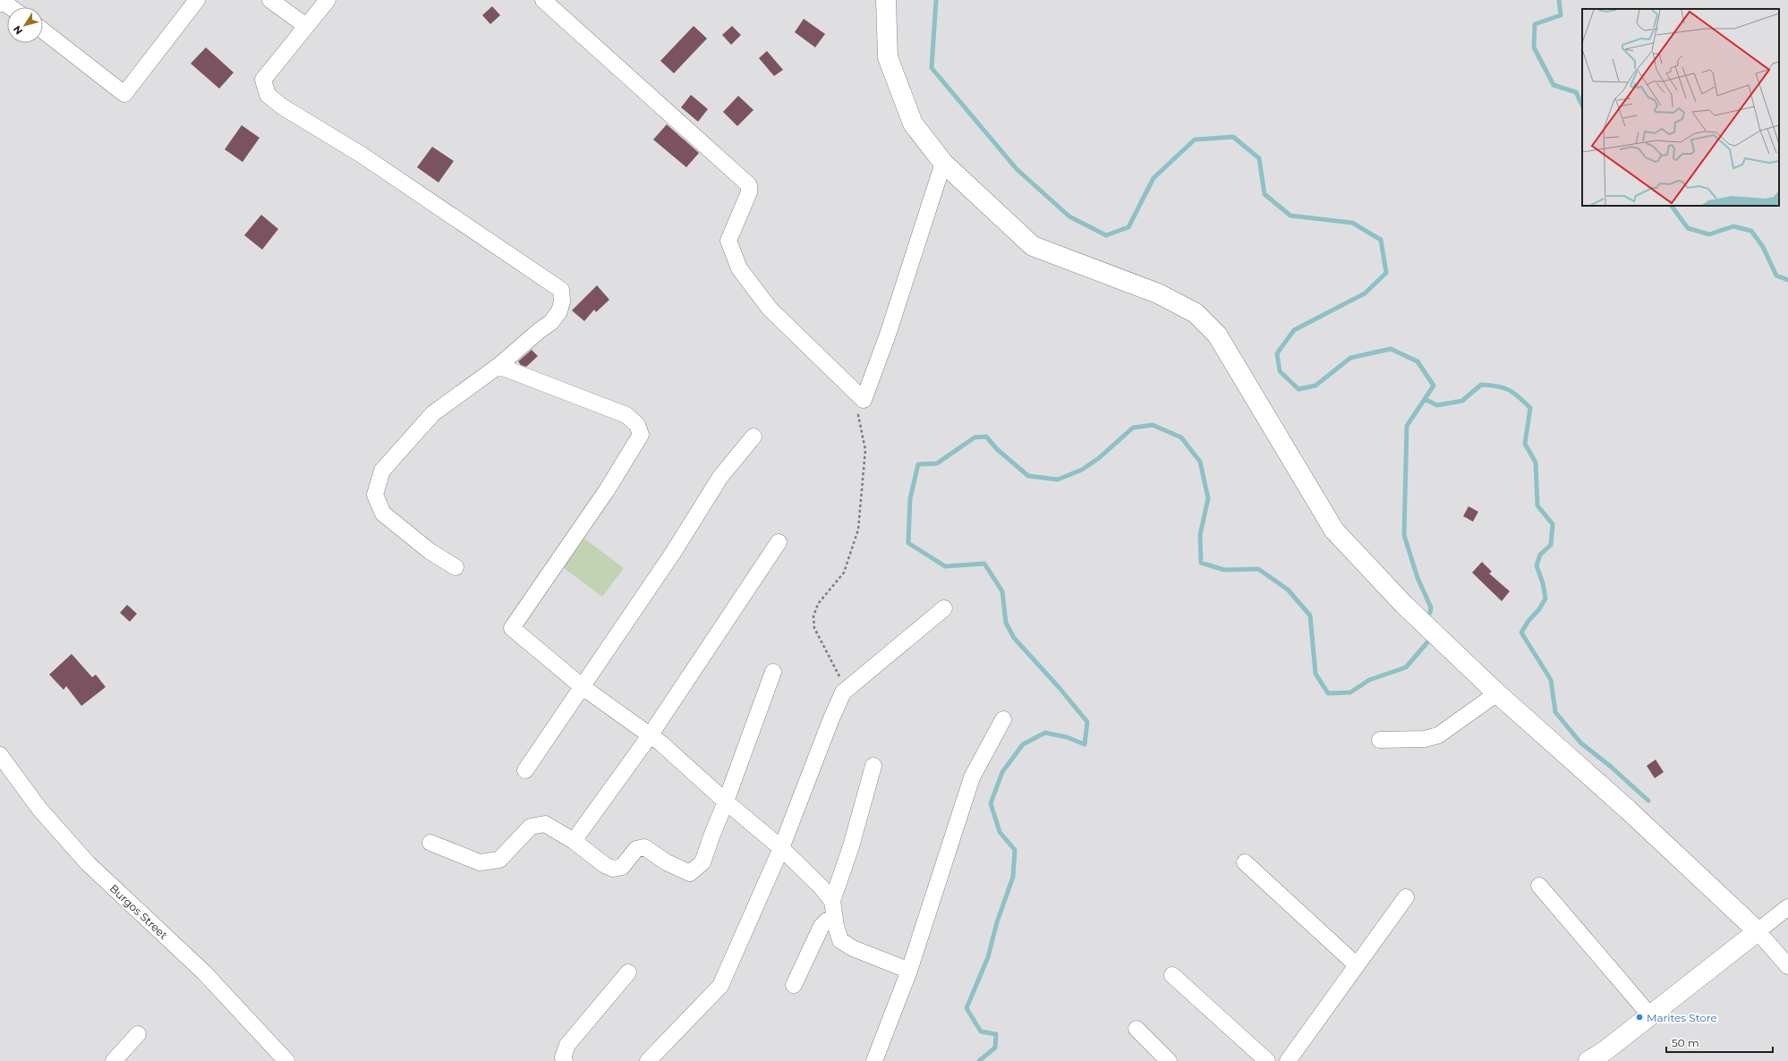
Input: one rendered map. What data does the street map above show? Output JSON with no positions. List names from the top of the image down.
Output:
{
  "streets": {
    "street": ["Burgos Street"]
  },
  "places": ["Marites Store"],
  "scale_bar": "50 m",
  "north": "bottom left"
}
